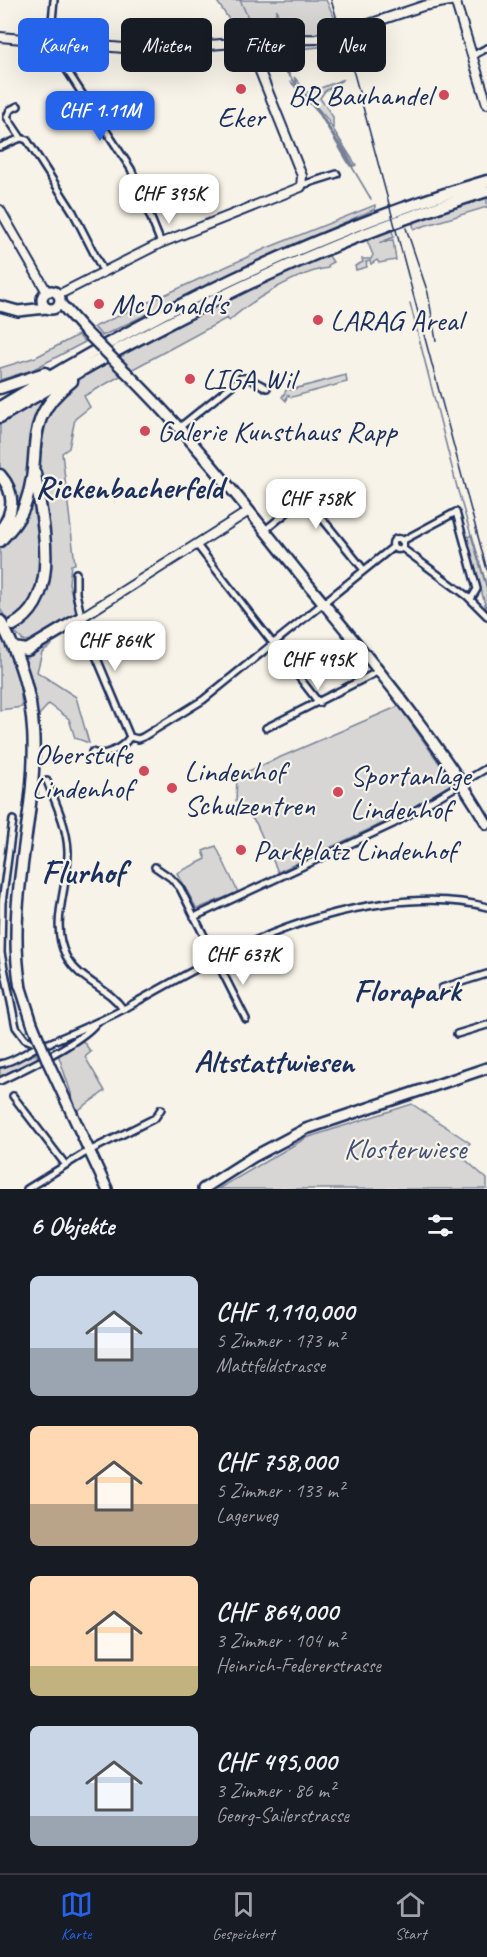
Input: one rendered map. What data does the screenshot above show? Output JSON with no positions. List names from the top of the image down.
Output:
{
  "districts": [
    "Rickenbacherfeld",
    "Flurhof",
    "Florapark",
    "Altstattwiesen"
  ],
  "parks": ["Klosterwiese"],
  "places": [
    "Eker",
    "BR Bauhandel",
    "McDonald's",
    "LARAG Areal",
    "LIGA Wil",
    "Galerie Kunsthaus Rapp",
    "Oberstufe Lindenhof",
    "Lindenhof Schulzentren",
    "Sportanlage Lindenhof",
    "Parkplatz Lindenhof"
  ],
  "page": {
    "chip": [
      "Kaufen",
      "Mieten",
      "Filter",
      "Neu"
    ],
    "price": [
      "CHF 1.11M",
      "CHF 395K",
      "CHF 758K",
      "CHF 864K",
      "CHF 495K",
      "CHF 637K"
    ],
    "heading": "6 Objekte",
    "list": [
      {
        "name": "CHF 1,110,000",
        "note": "5 Zimmer · 173 m² · Mattfeldstrasse"
      },
      {
        "name": "CHF 758,000",
        "note": "5 Zimmer · 133 m² · Lagerweg"
      },
      {
        "name": "CHF 864,000",
        "note": "3 Zimmer · 104 m² · Heinrich-Federerstrasse"
      },
      {
        "name": "CHF 495,000",
        "note": "3 Zimmer · 86 m² · Georg-Sailerstrasse"
      }
    ],
    "tabs": ["Karte", "Gespeichert", "Start"]
  }
}
